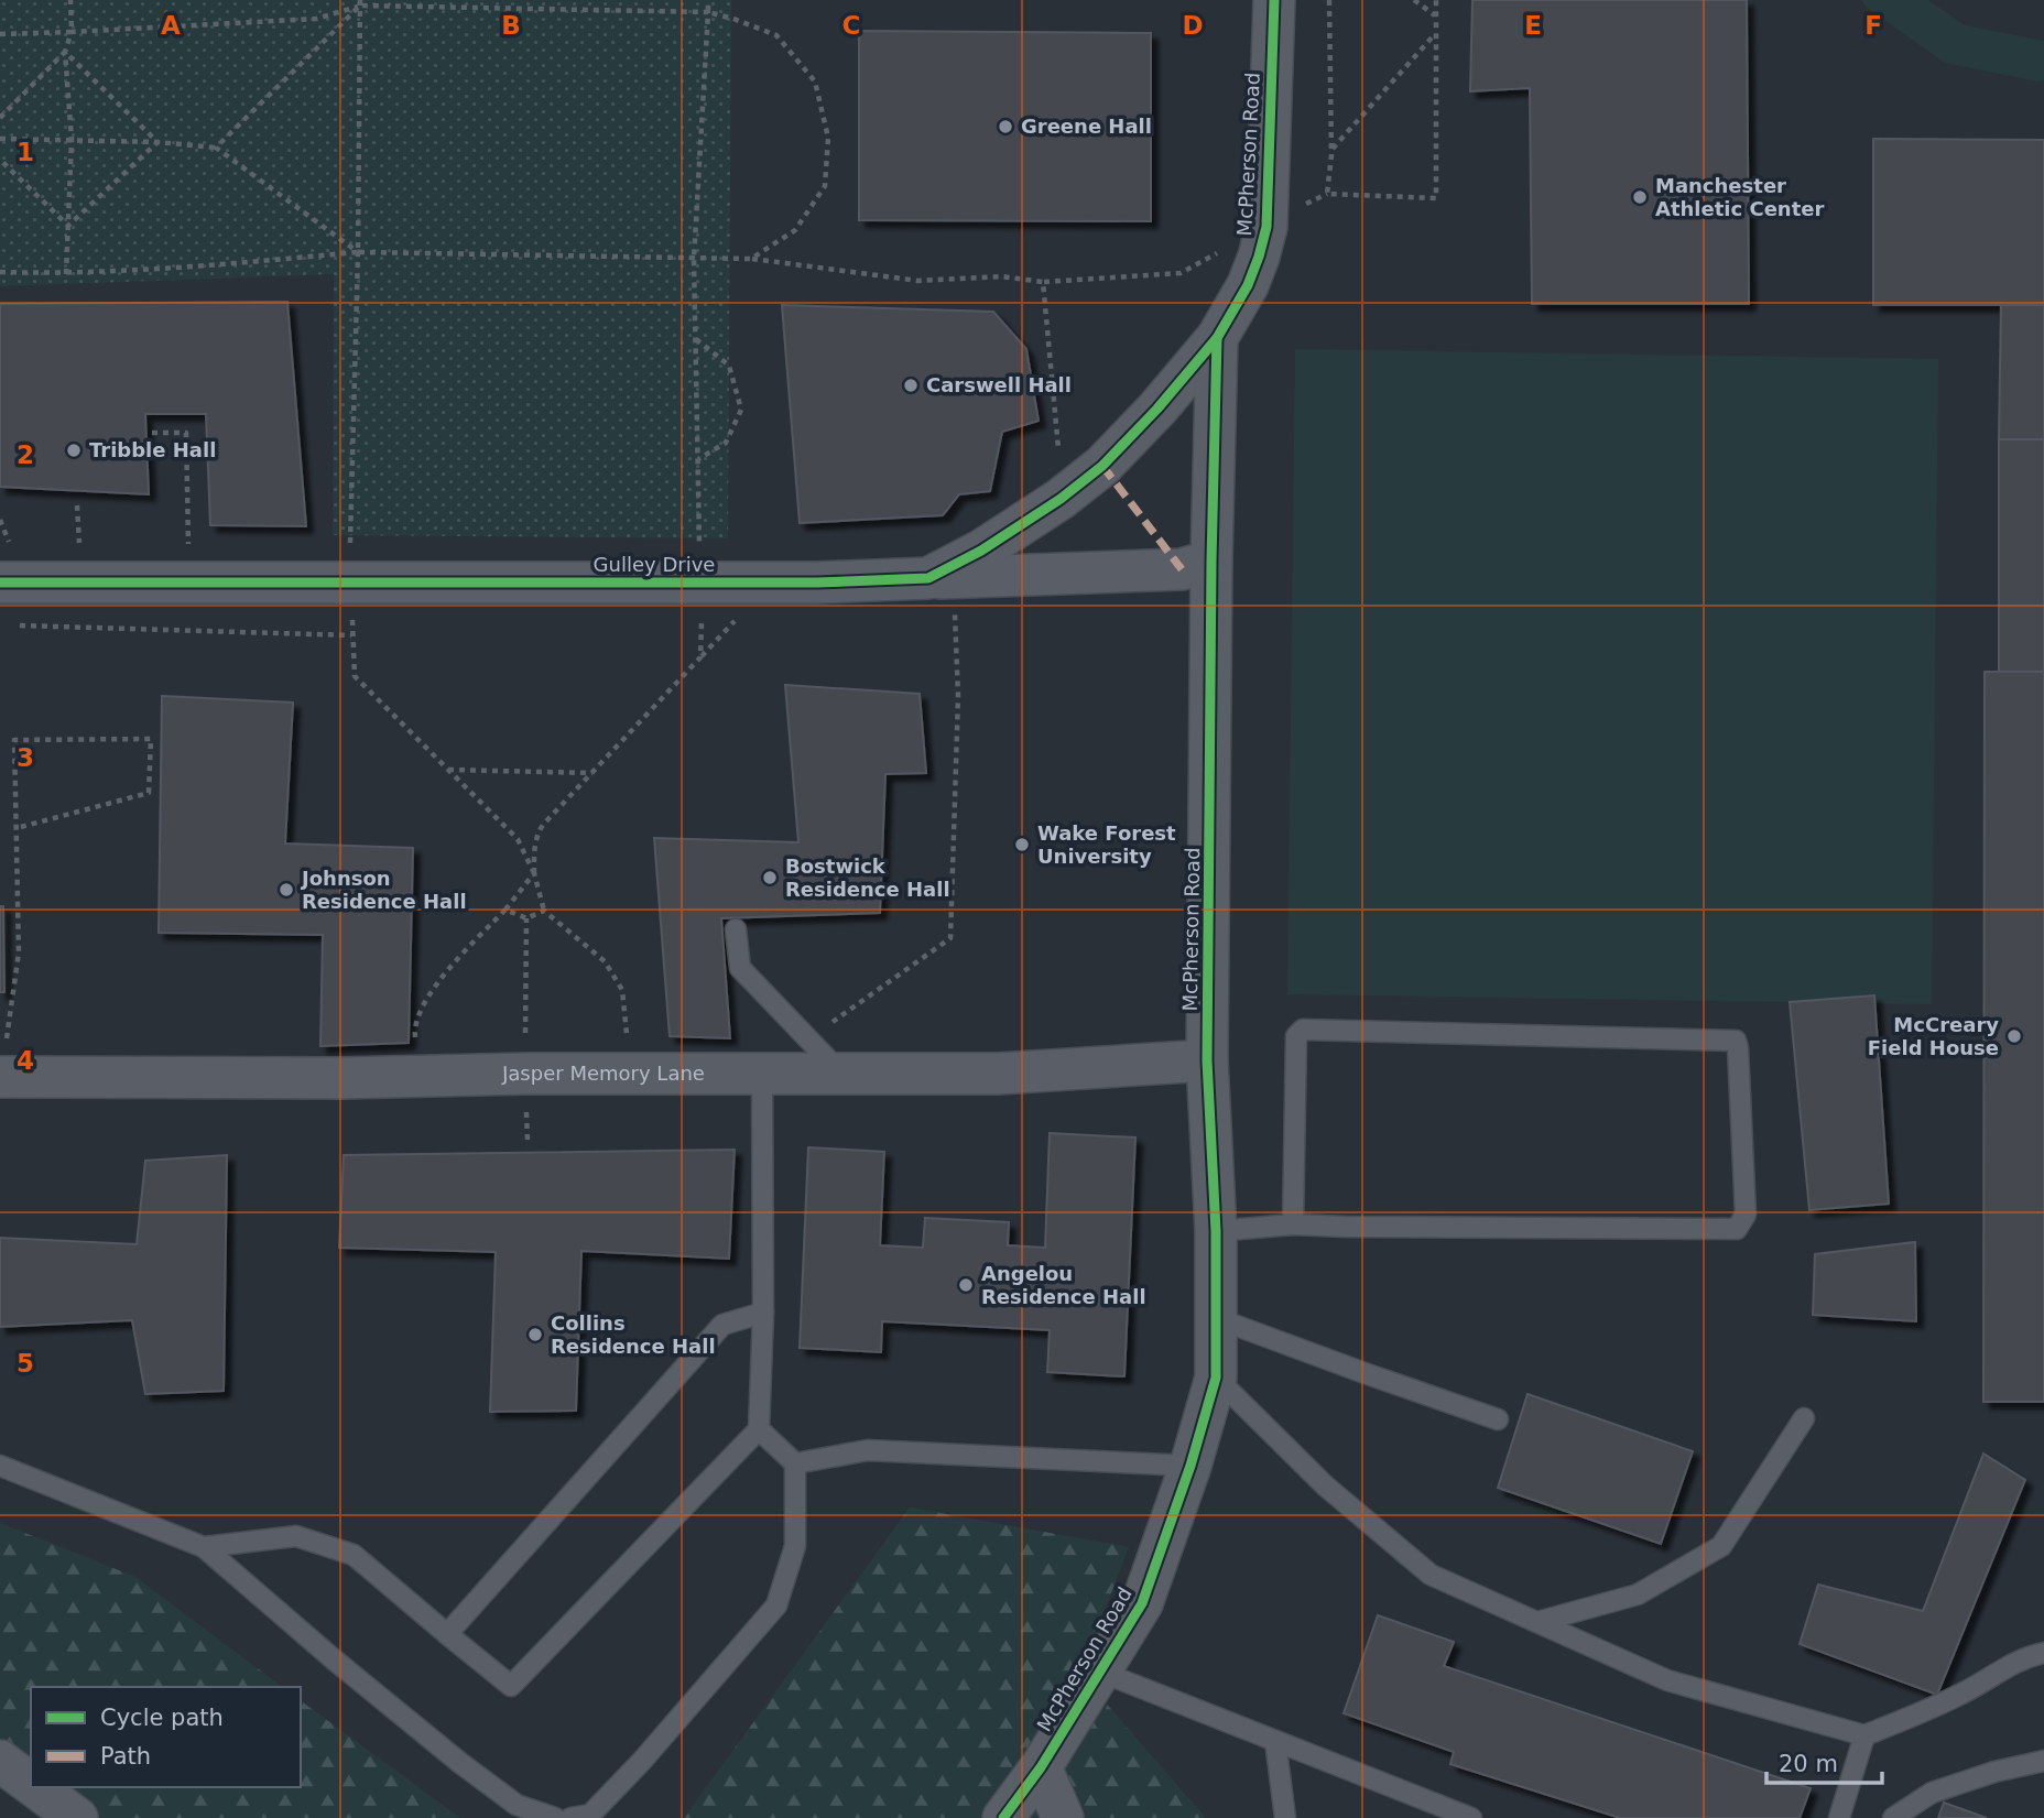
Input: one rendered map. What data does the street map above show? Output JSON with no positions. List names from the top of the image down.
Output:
{
  "streets": {
    "street": ["McPherson Road", "Gulley Drive", "Jasper Memory Lane"]
  },
  "crossings": [
    ["McPherson Road", "Gulley Drive"],
    ["McPherson Road", "Jasper Memory Lane"]
  ],
  "places": [
    "Greene Hall",
    "Manchester Athletic Center",
    "Carswell Hall",
    "Tribble Hall",
    "Wake Forest University",
    "Bostwick Residence Hall",
    "Johnson Residence Hall",
    "McCreary Field House",
    "Angelou Residence Hall",
    "Collins Residence Hall"
  ],
  "legend": ["Cycle path", "Path"],
  "scale_bar": "20 m",
  "grid": {
    "columns": [
      "A",
      "B",
      "C",
      "D",
      "E",
      "F"
    ],
    "rows": [
      "1",
      "2",
      "3",
      "4",
      "5"
    ]
  }
}
